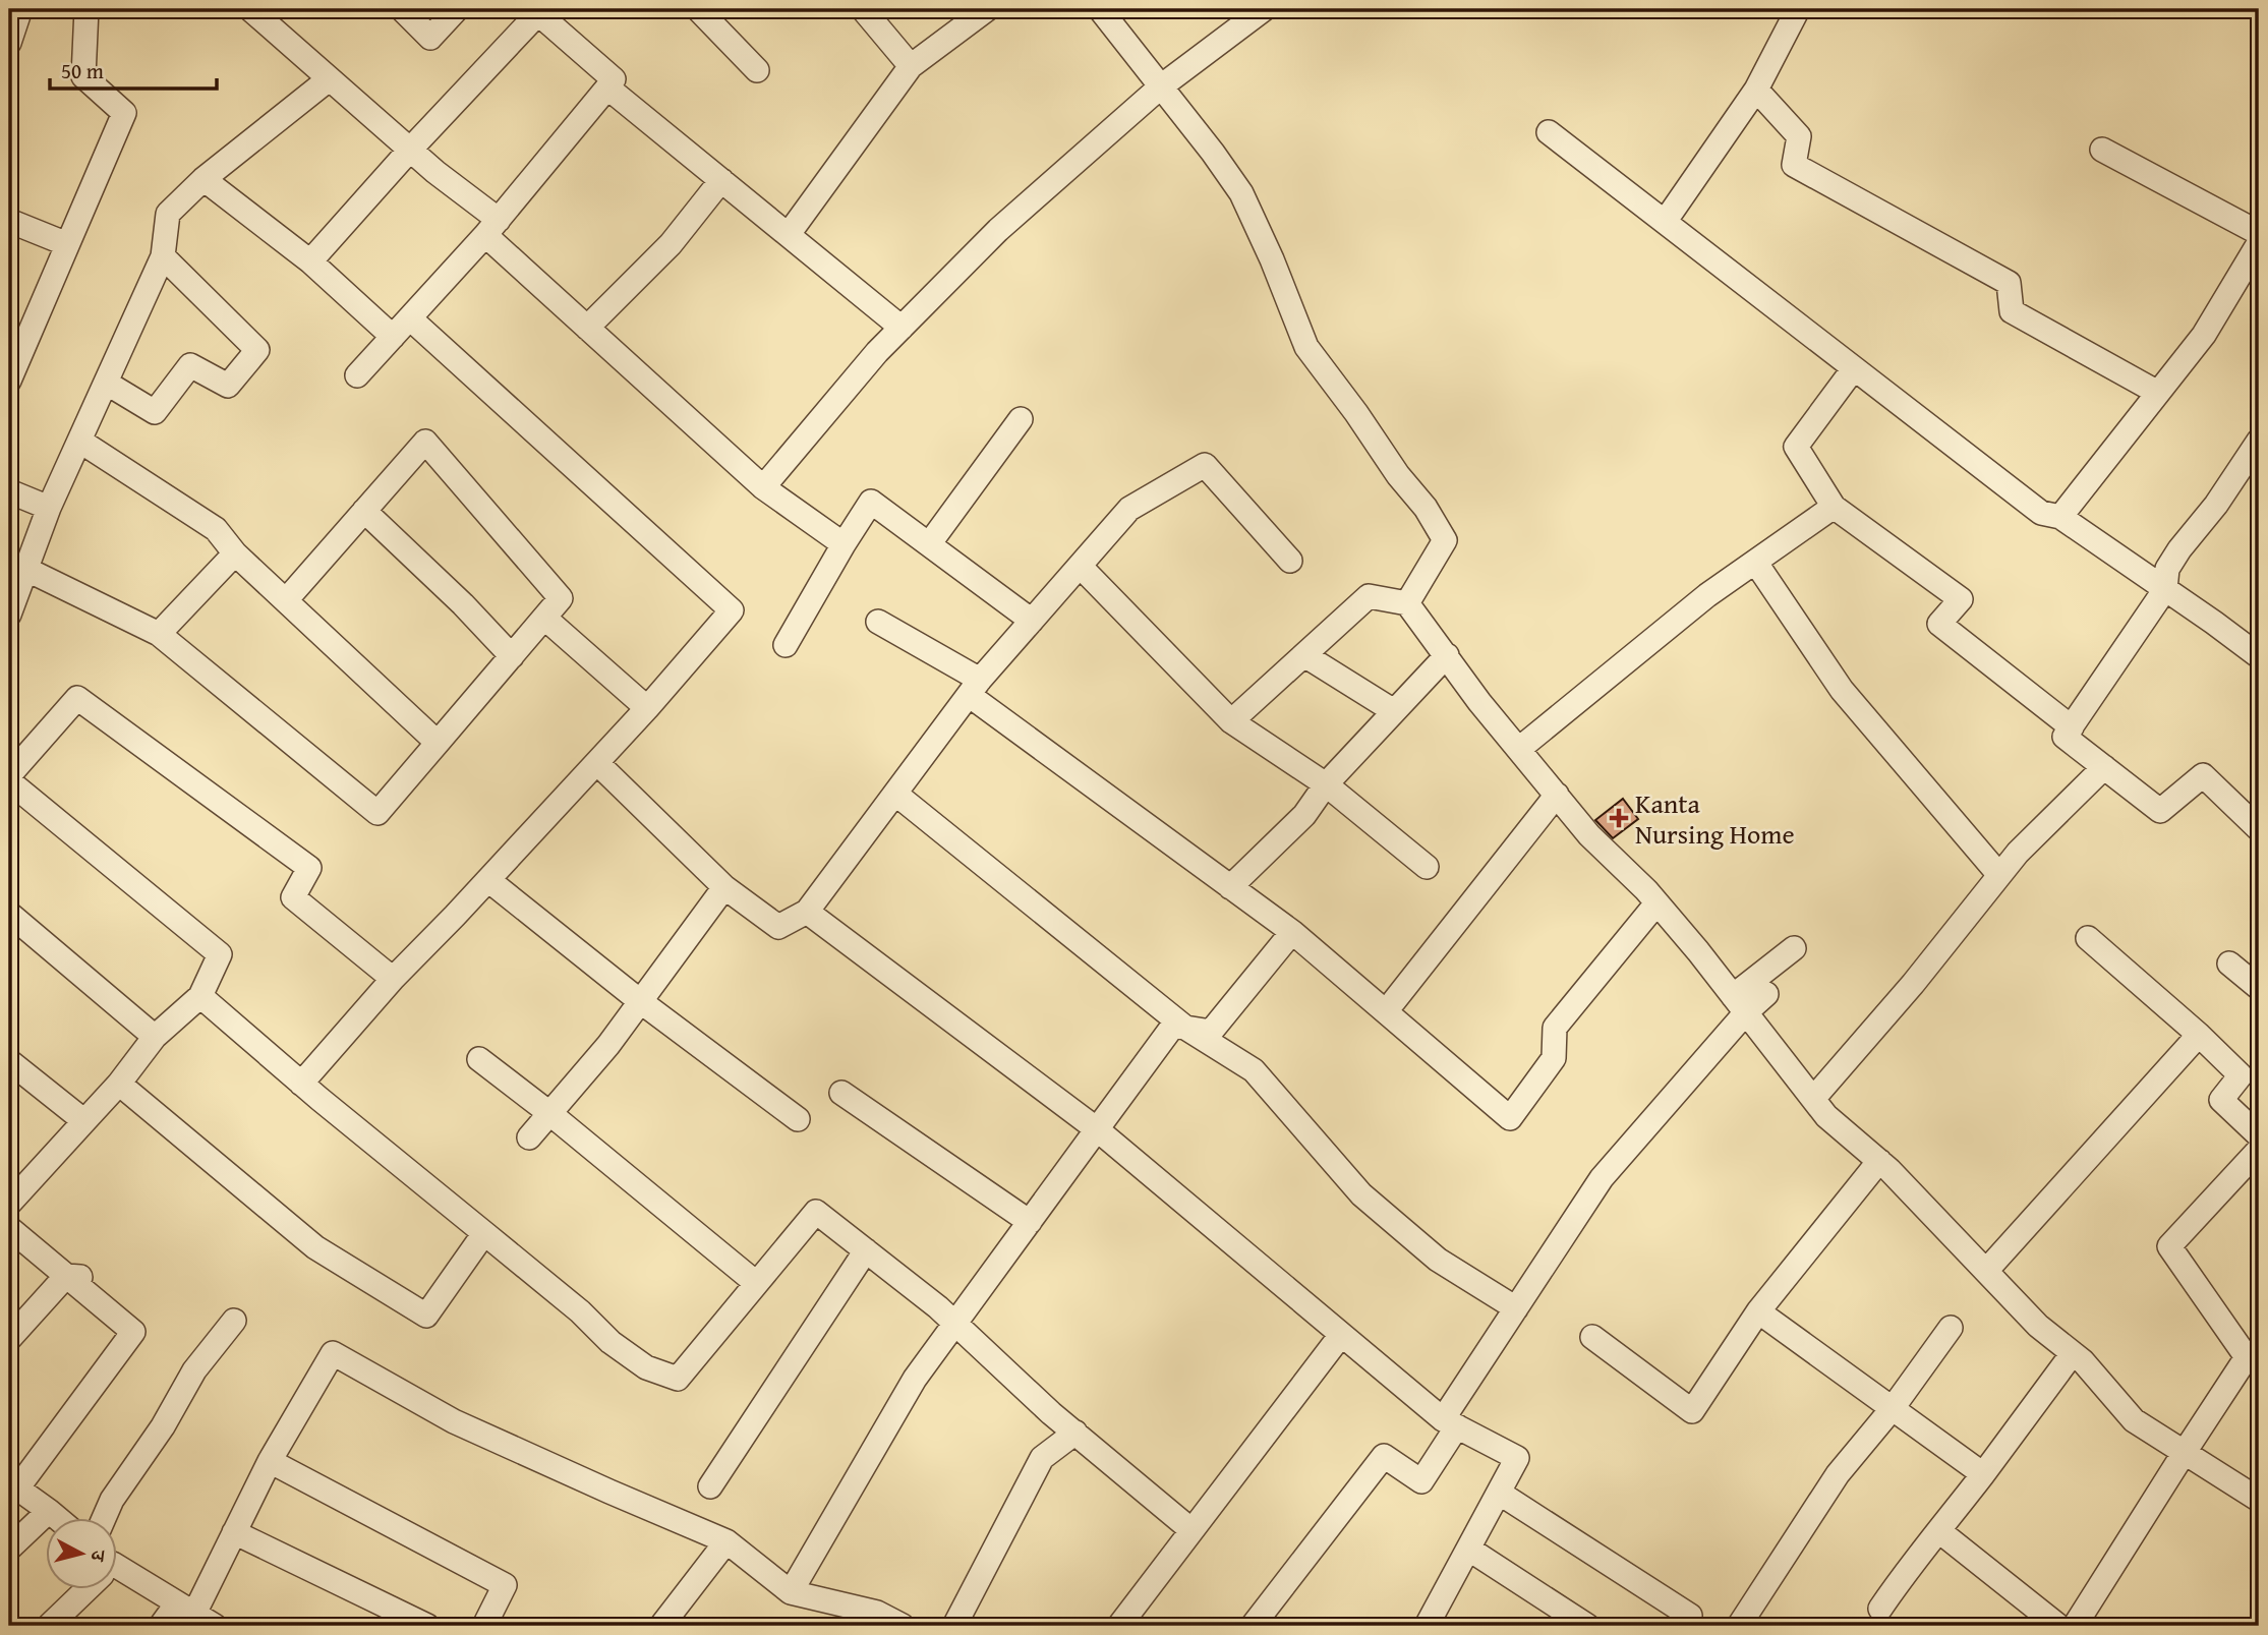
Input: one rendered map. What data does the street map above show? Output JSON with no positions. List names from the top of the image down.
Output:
{
  "places": {
    "health": ["Kanta Nursing Home"]
  },
  "scale_bar": "50 m",
  "north": "right"
}
